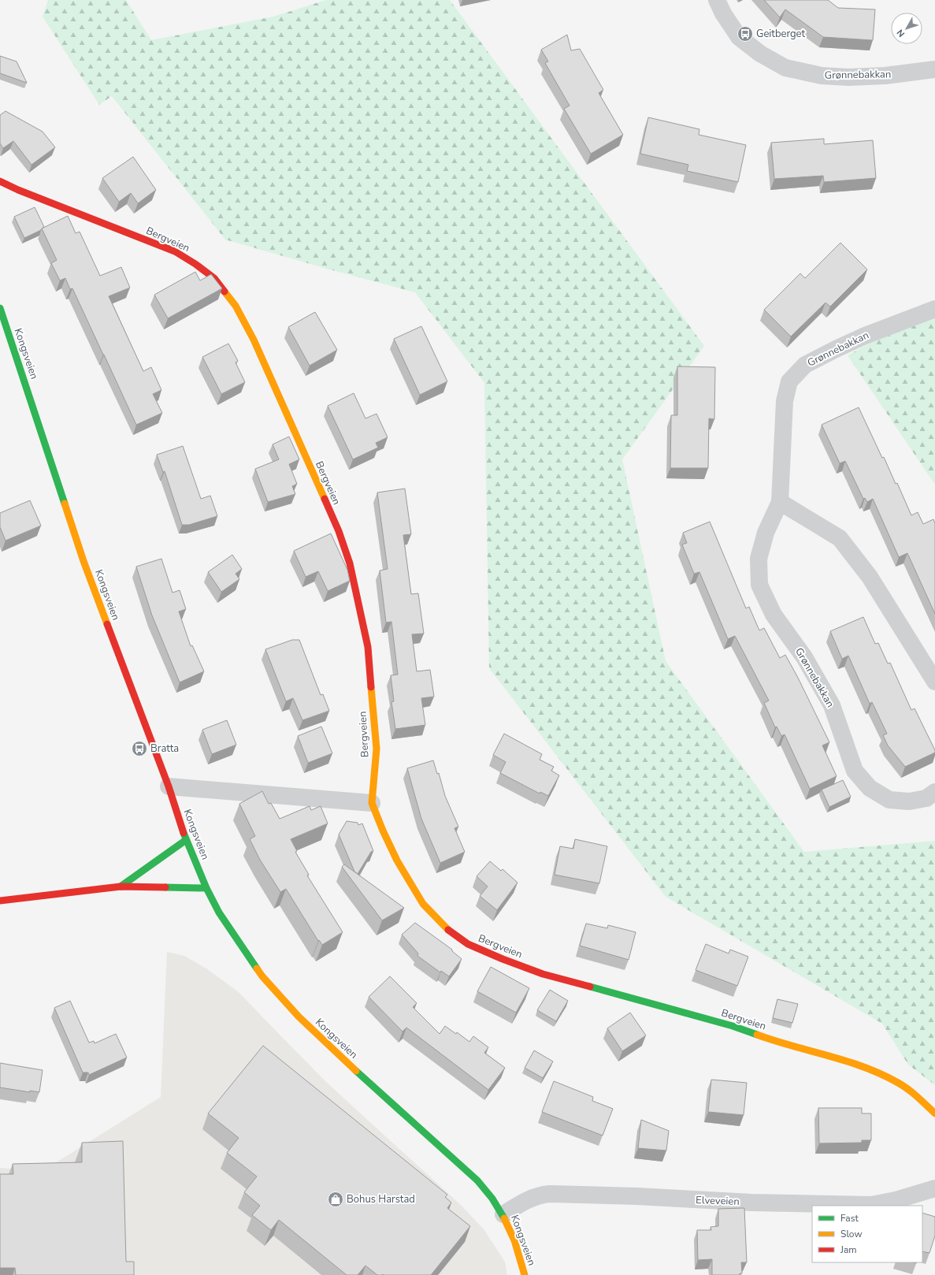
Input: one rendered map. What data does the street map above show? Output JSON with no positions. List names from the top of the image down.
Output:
{
  "streets": {
    "street": [
      "Grønnebakkan",
      "Bergveien",
      "Kongsveien",
      "Elveveien"
    ]
  },
  "crossings": [
    ["Kongsveien", "Elveveien"]
  ],
  "places": {
    "bus stop": ["Geitberget", "Bratta"],
    "shop": ["Bohus Harstad"]
  },
  "legend": ["Fast", "Slow", "Jam"],
  "north": "bottom left"
}
